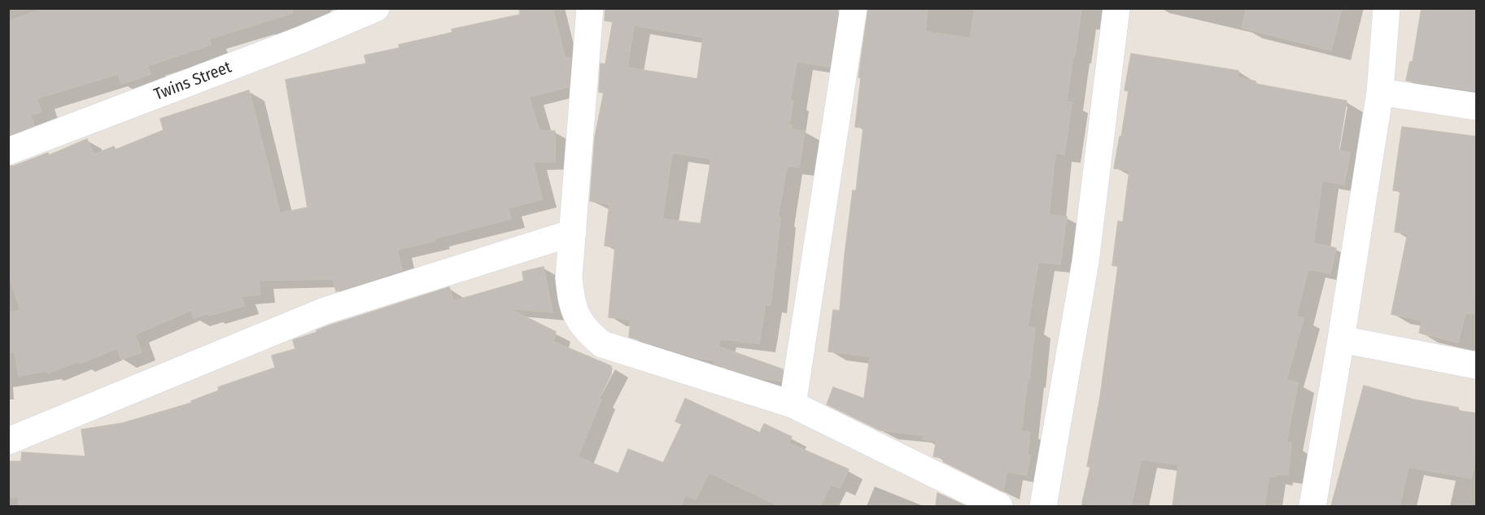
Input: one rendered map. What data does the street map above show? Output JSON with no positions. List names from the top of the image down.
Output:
{
  "streets": {
    "street": ["Twins Street"]
  }
}
